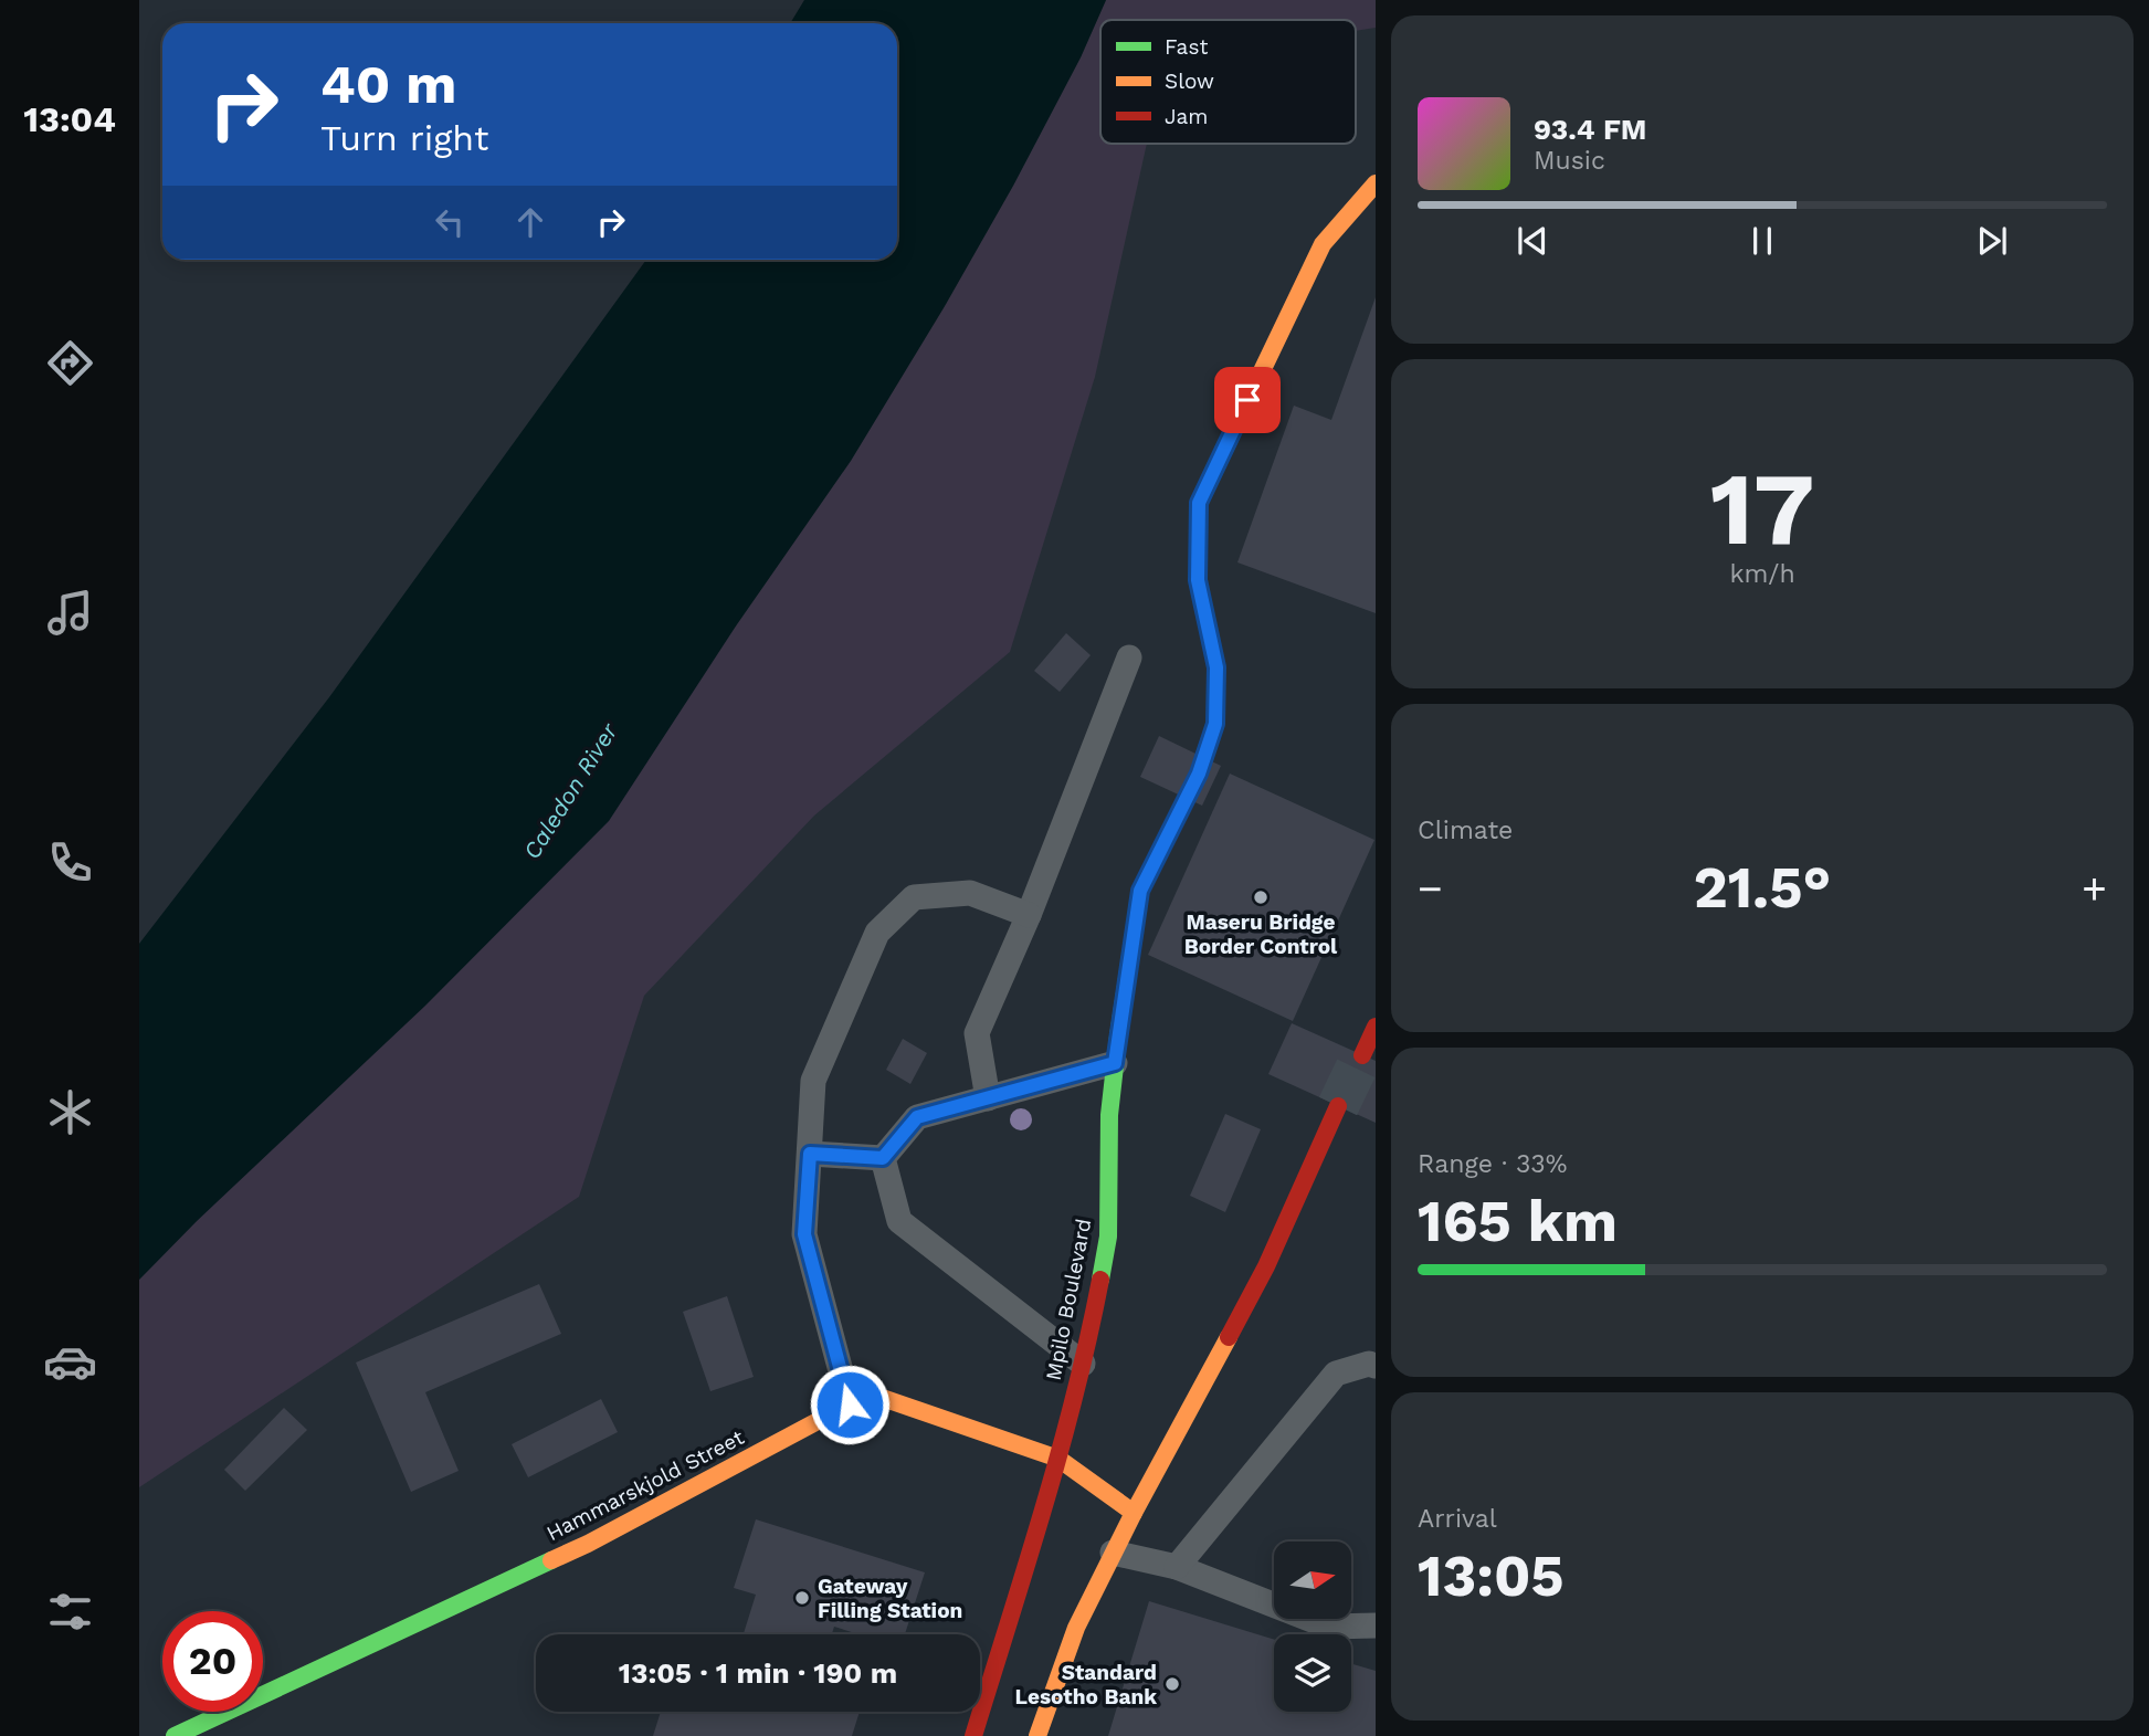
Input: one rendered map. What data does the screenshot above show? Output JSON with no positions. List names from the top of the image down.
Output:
{
  "streets": {
    "main road": ["Mpilo Boulevard", "Hammarskjold Street"]
  },
  "crossings": [
    ["Mpilo Boulevard", "Hammarskjold Street"]
  ],
  "water": ["Caledon River"],
  "places": ["Maseru Bridge Border Control", "Gateway Filling Station", "Standard Lesotho Bank"],
  "legend": ["Fast", "Slow", "Jam"],
  "north": "right",
  "page": {
    "tabs": "13:04",
    "turn": ["40 m", "Turn right"],
    "song": ["93.4 FM", "Music"],
    "tile": [
      ["17", "km/h"],
      "Climate",
      ["Range · 33%", "165 km"],
      ["Arrival", "13:05"]
    ],
    "heat": ["−", "21.5°", "+"],
    "limit": "20",
    "trip": "13:05 · 1 min · 190 m"
  }
}
